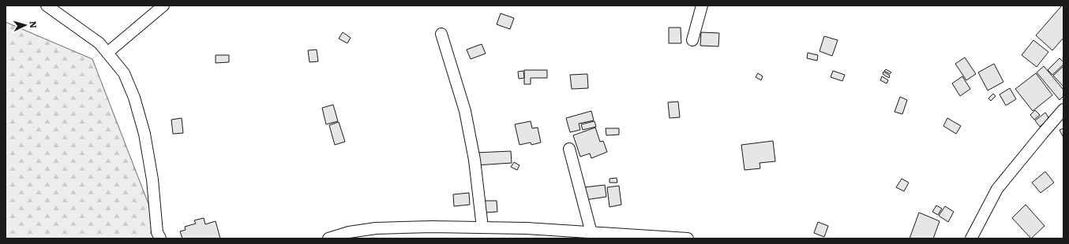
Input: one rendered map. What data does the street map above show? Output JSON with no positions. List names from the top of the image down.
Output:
{
  "north": "right"
}
